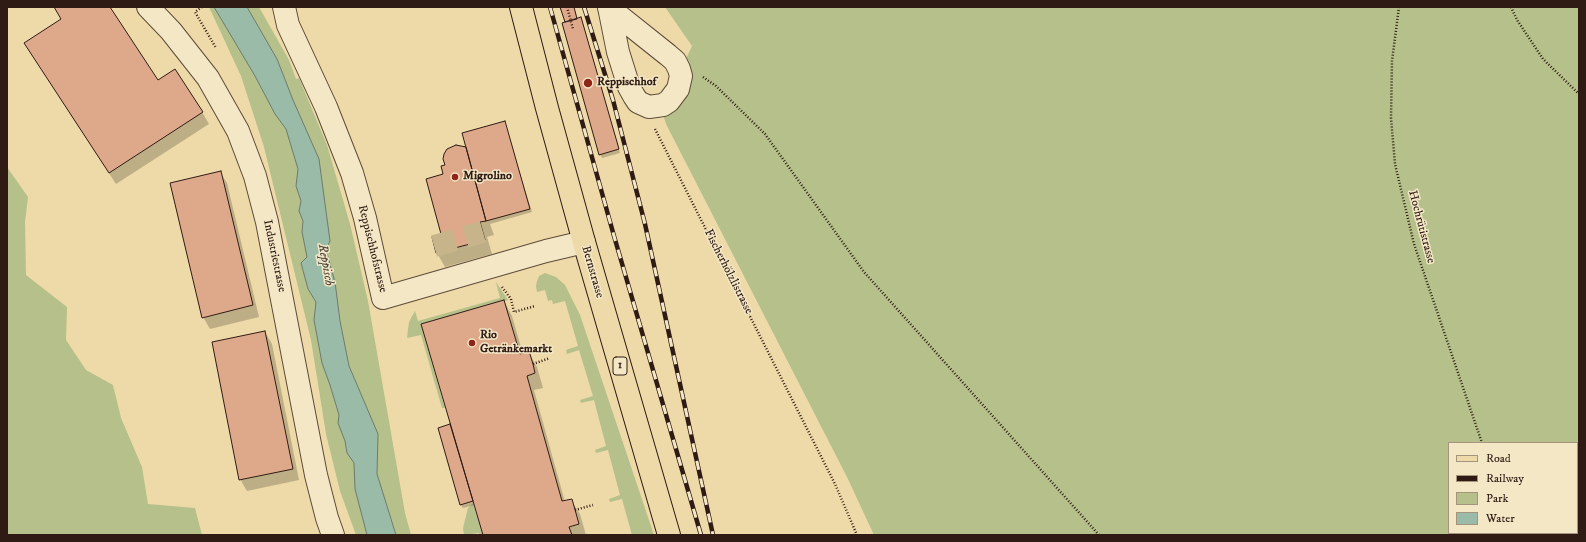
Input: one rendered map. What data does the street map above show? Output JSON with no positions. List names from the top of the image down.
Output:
{
  "streets": {
    "main road": ["Bernstrasse", "1"],
    "street": ["Reppischhofstrasse", "Industriestrasse"],
    "path": ["Hochrütistrasse", "Fischerhölzlistrasse"]
  },
  "crossings": [
    ["Reppischhofstrasse", "Bernstrasse"]
  ],
  "water": ["Reppisch"],
  "places": ["Reppischhof", "Migrolino", "Rio Getränkemarkt"],
  "legend": [
    "Road",
    "Railway",
    "Park",
    "Water"
  ]
}
